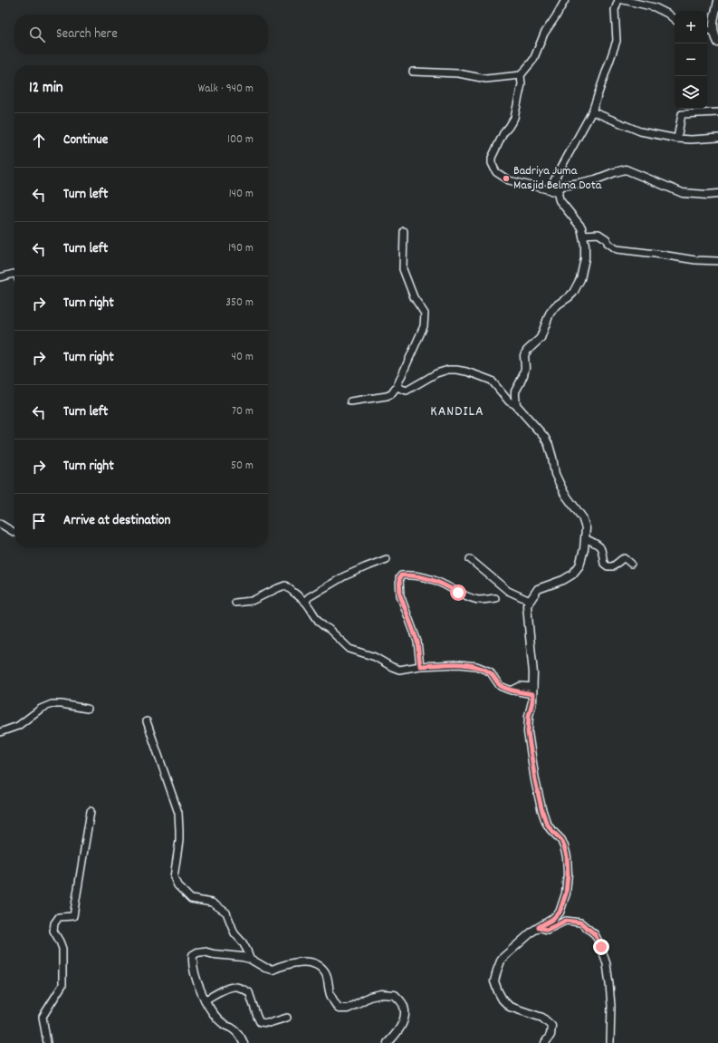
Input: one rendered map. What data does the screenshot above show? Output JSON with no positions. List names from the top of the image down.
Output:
{
  "districts": ["KANDILA"],
  "places": ["Badriya Juma Masjid Belma Dota"],
  "page": {
    "map_buttons": ["+", "−"],
    "search": "Search here",
    "heading": ["12 min", "Walk · 940 m"],
    "list": [
      ["Continue", "100 m"],
      ["Turn left", "140 m"],
      ["Turn left", "190 m"],
      ["Turn right", "350 m"],
      ["Turn right", "40 m"],
      ["Turn left", "70 m"],
      ["Turn right", "50 m"],
      "Arrive at destination"
    ]
  }
}
